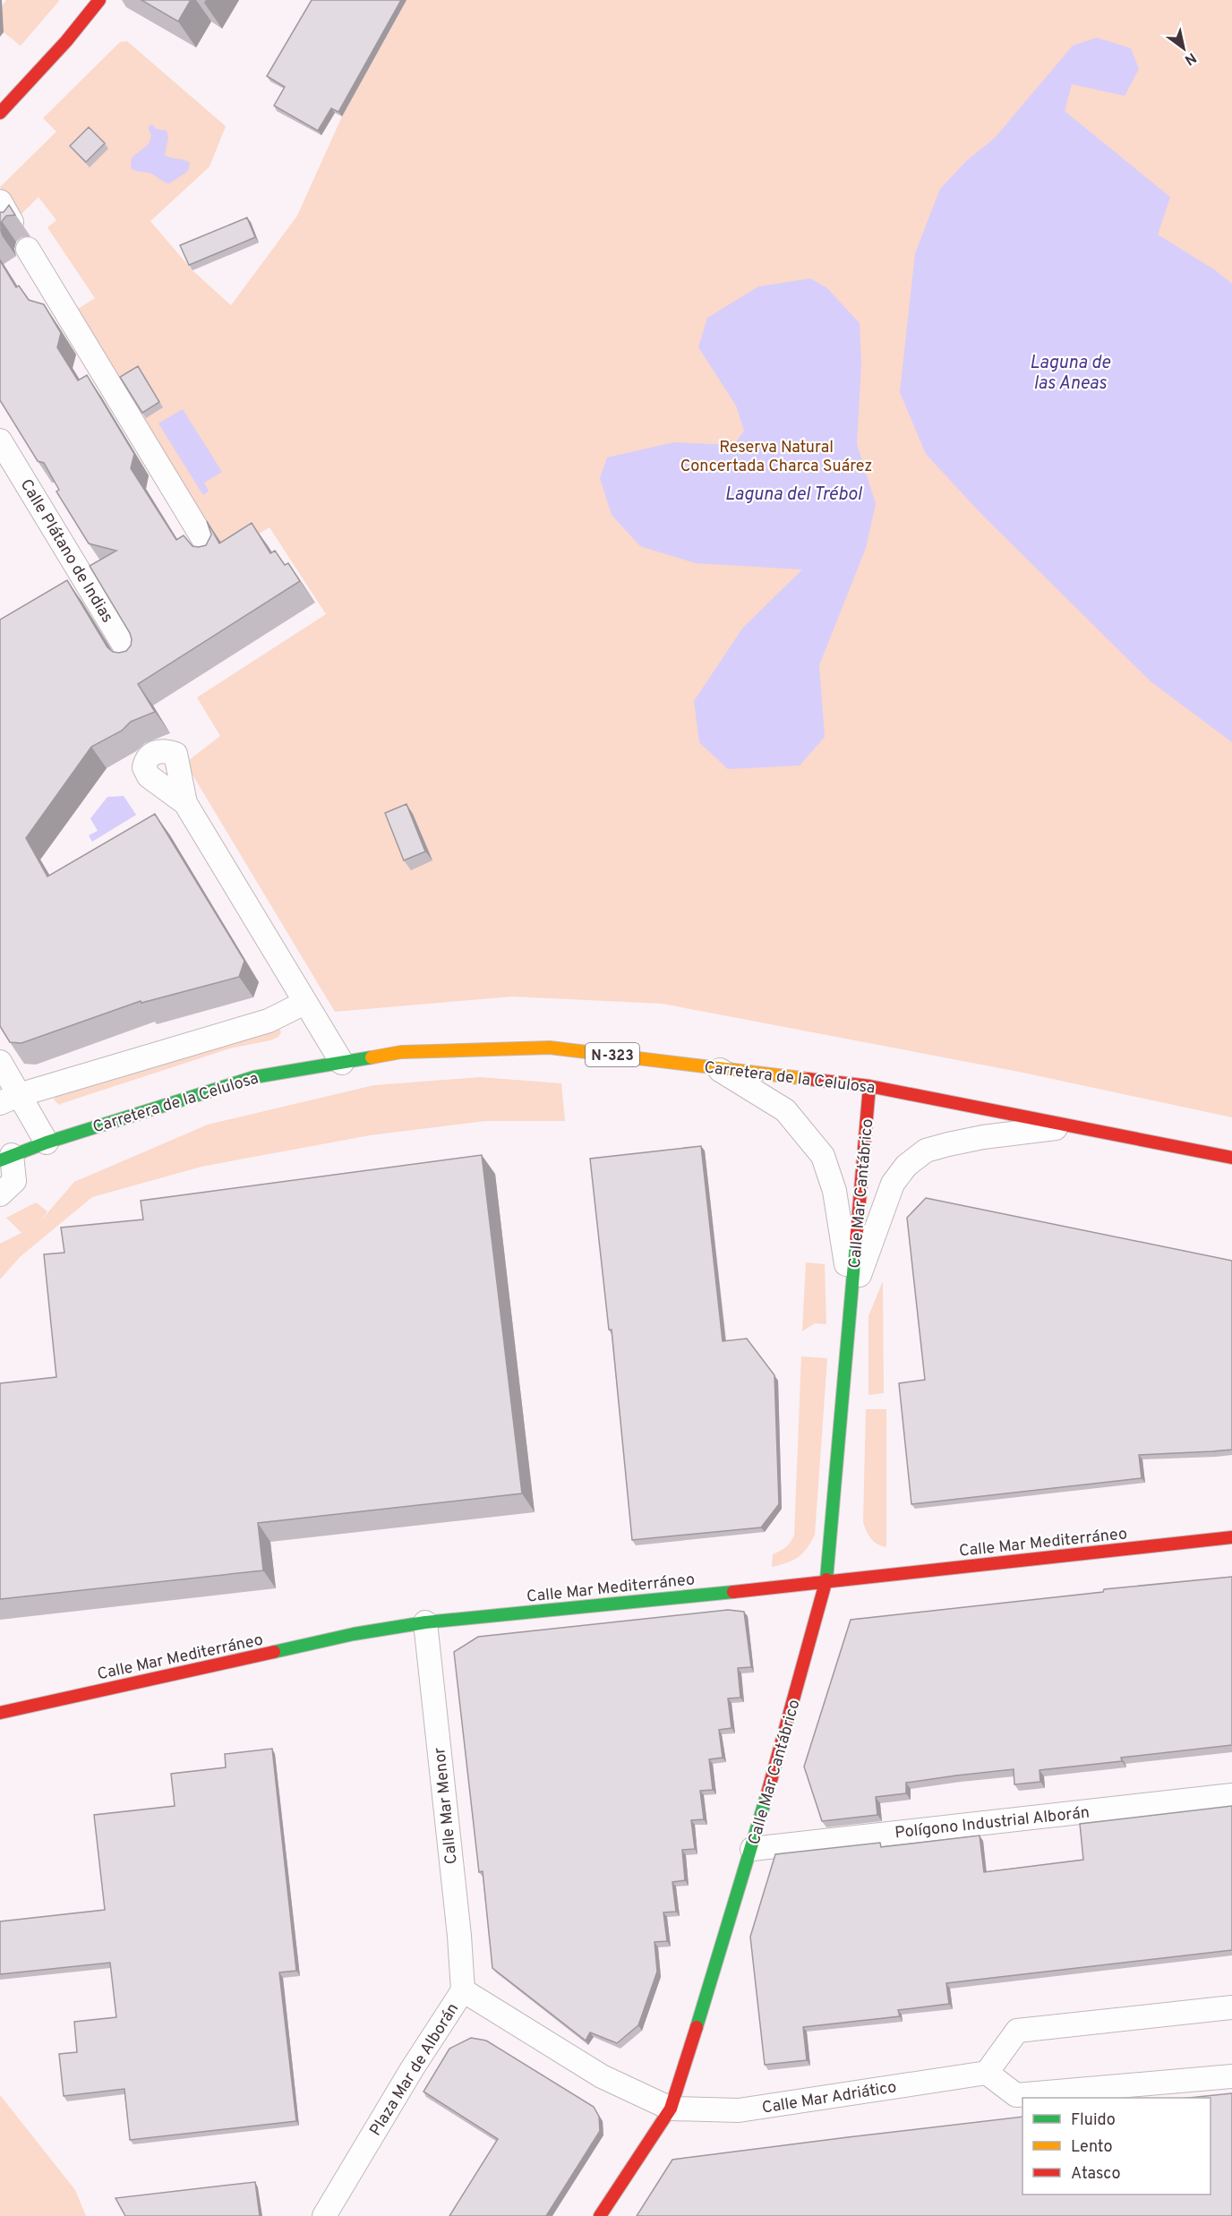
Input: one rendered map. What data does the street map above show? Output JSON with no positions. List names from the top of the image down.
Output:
{
  "streets": {
    "main road": [
      "N-323",
      "Carretera de la Celulosa",
      "Calle Mar Cantábrico",
      "Calle Mar Mediterráneo"
    ],
    "street": [
      "Calle Plátano de Indias",
      "Calle Mar Menor",
      "Polígono Industrial Alborán",
      "Plaza Mar de Alborán",
      "Calle Mar Adriático"
    ]
  },
  "crossings": [
    ["Carretera de la Celulosa", "Calle Mar Cantábrico"],
    ["Calle Mar Cantábrico", "Calle Mar Mediterráneo"],
    ["Calle Mar Cantábrico", "Polígono Industrial Alborán"],
    ["Calle Mar Cantábrico", "Plaza Mar de Alborán"],
    ["Calle Mar Cantábrico", "Calle Mar Adriático"],
    ["Calle Mar Mediterráneo", "Calle Mar Menor"],
    ["Calle Mar Menor", "Plaza Mar de Alborán"],
    ["Plaza Mar de Alborán", "Calle Mar Adriático"]
  ],
  "water": ["Laguna de las Aneas", "Laguna del Trébol"],
  "parks": ["Reserva Natural Concertada Charca Suárez"],
  "legend": ["Fluido", "Lento", "Atasco"],
  "north": "bottom right"
}
